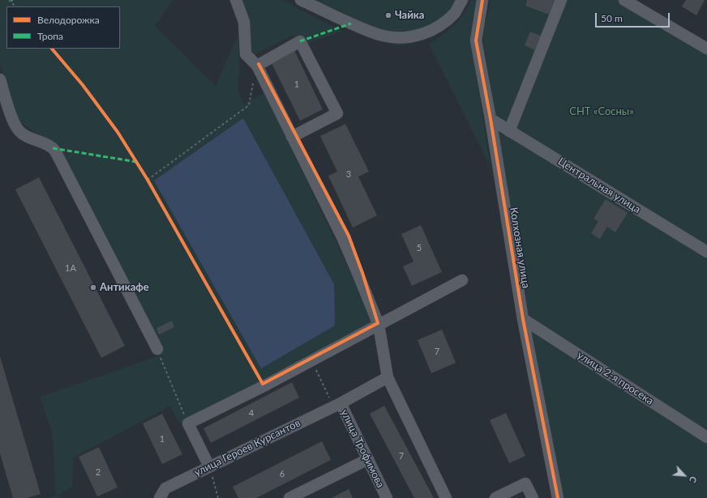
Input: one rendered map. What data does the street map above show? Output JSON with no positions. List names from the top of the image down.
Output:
{
  "streets": {
    "street": [
      "Центральная улица",
      "Колхозная улица",
      "улица 2-я просека",
      "улица Героев Курсантов",
      "улица Трофимова"
    ]
  },
  "crossings": [
    ["Центральная улица", "Колхозная улица"],
    ["Колхозная улица", "улица 2-я просека"],
    ["улица Героев Курсантов", "улица Трофимова"]
  ],
  "parks": ["СНТ «Сосны»"],
  "places": ["Чайка", "Антикафе"],
  "house_numbers": [
    "1",
    "3",
    "5",
    "1А",
    "7",
    "4",
    "1",
    "7",
    "2",
    "6"
  ],
  "legend": ["Велодорожка", "Тропа"],
  "scale_bar": "50 m",
  "north": "bottom right"
}
